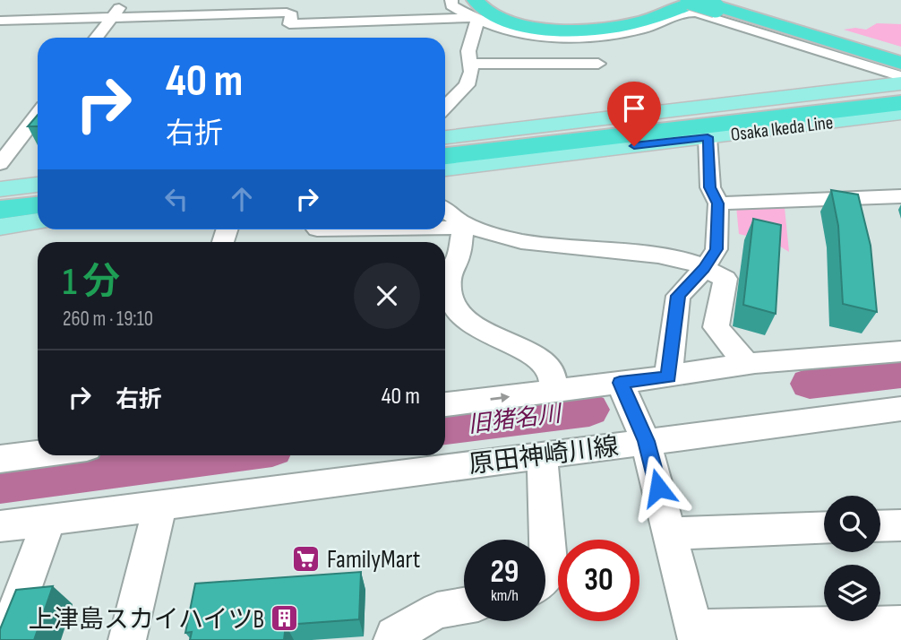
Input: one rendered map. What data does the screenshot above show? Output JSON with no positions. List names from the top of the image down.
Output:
{
  "streets": {
    "main road": ["Osaka Ikeda Line"],
    "street": ["原田神崎川線"]
  },
  "water": ["旧猪名川"],
  "places": {
    "supermarket": ["FamilyMart"],
    "building": ["上津島スカイハイツB"]
  },
  "page": {
    "turn": ["40 m", "右折"],
    "heading": ["1 分", "260 m · 19:10"],
    "list": [
      {
        "name": "右折",
        "value": "40 m"
      }
    ],
    "speed": "29 km/h",
    "limit": "30"
  }
}
